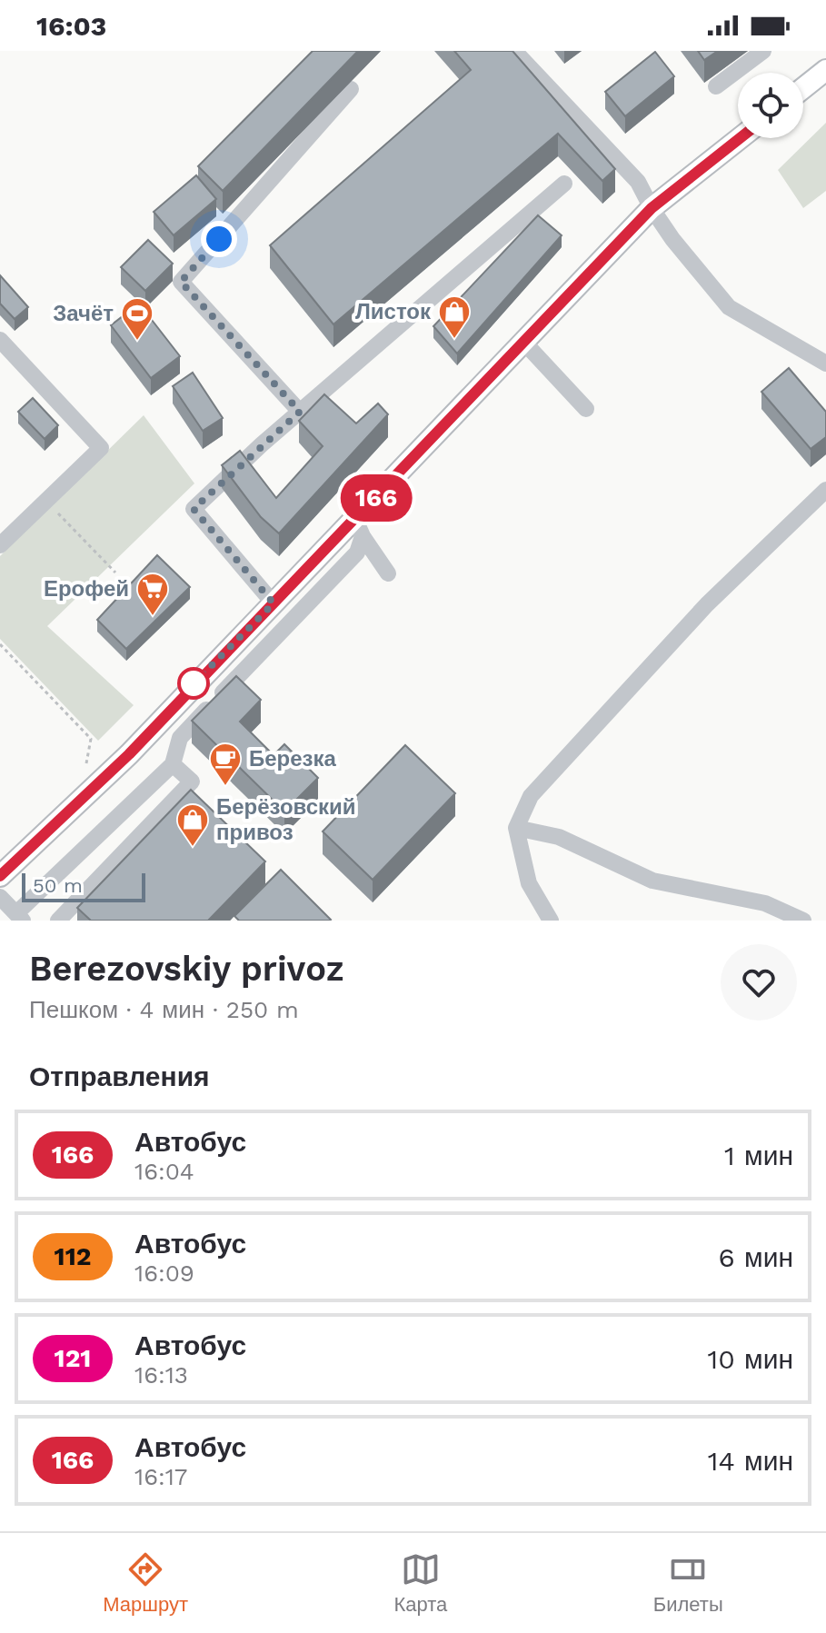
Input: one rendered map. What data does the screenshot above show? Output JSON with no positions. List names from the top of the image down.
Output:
{
  "places": {
    "shop": ["Листок", "Берёзовский привоз"],
    "sports": ["Зачёт"],
    "supermarket": ["Ерофей"],
    "cafe": ["Березка"]
  },
  "lines": ["bus line 166"],
  "scale_bar": "50 m",
  "page": {
    "status": "16:03",
    "on_map": "166",
    "scale": "50 m",
    "heading": [
      ["Berezovskiy privoz", "Пешком · 4 мин · 250 m"],
      "Отправления"
    ],
    "list": [
      {
        "mark": "166",
        "name": "Автобус",
        "note": "16:04",
        "value": "1 мин"
      },
      {
        "mark": "112",
        "name": "Автобус",
        "note": "16:09",
        "value": "6 мин"
      },
      {
        "mark": "121",
        "name": "Автобус",
        "note": "16:13",
        "value": "10 мин"
      },
      {
        "mark": "166",
        "name": "Автобус",
        "note": "16:17",
        "value": "14 мин"
      }
    ],
    "tabs": ["Маршрут", "Карта", "Билеты"]
  }
}
